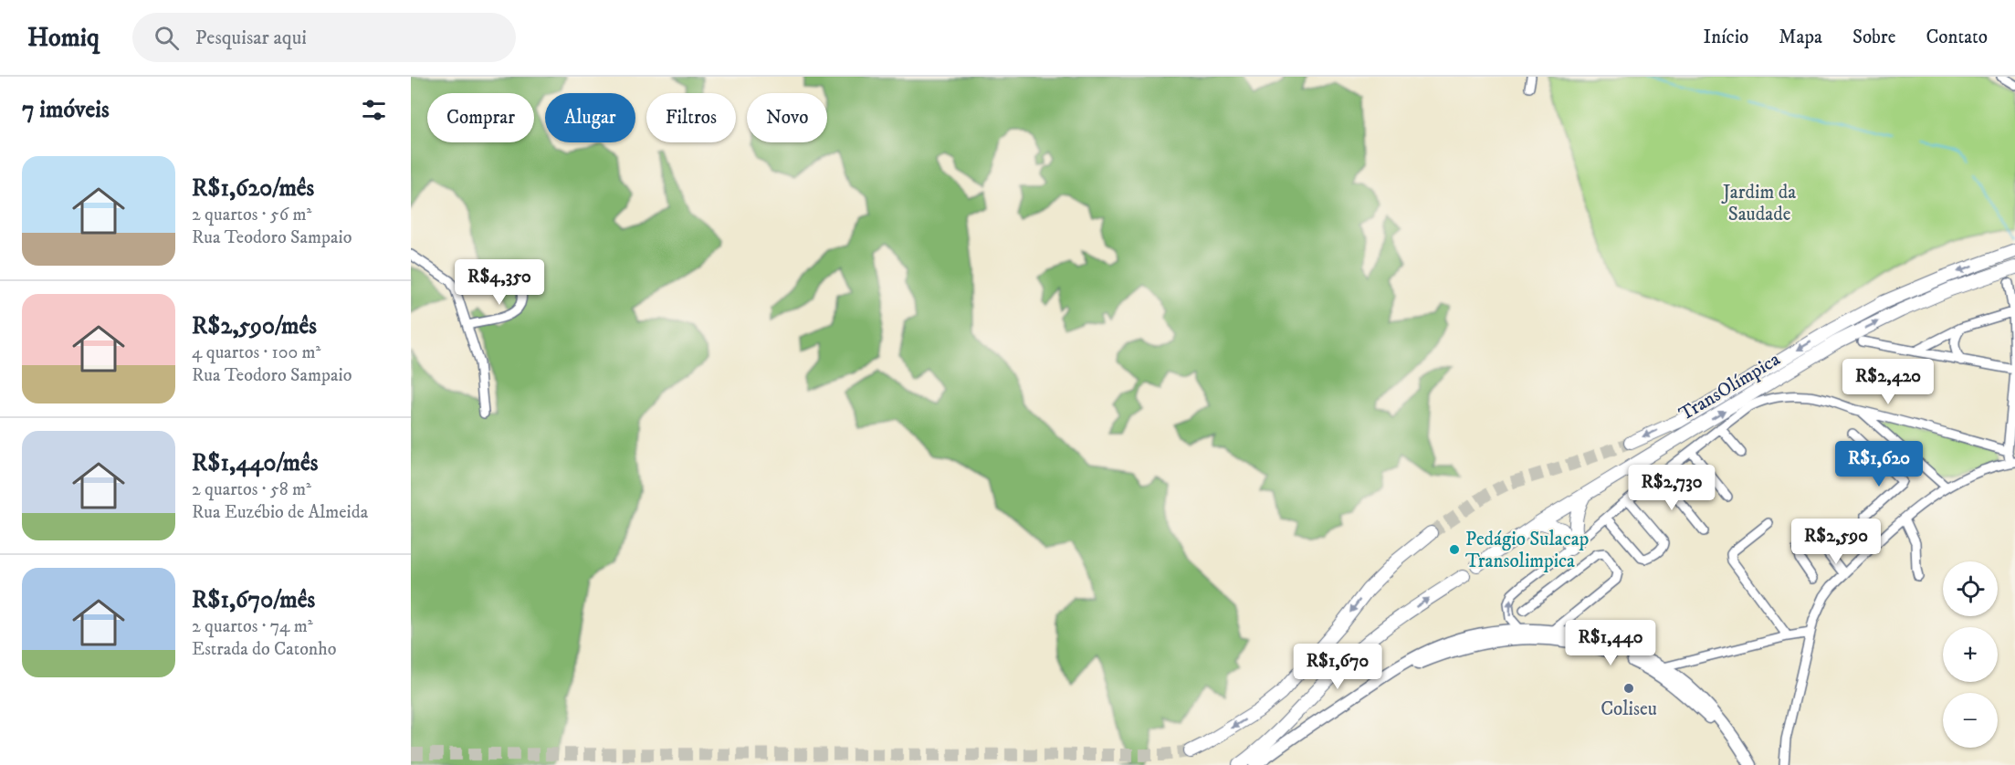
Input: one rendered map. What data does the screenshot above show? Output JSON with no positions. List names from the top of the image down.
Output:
{
  "streets": {
    "highway": ["TransOlímpica"]
  },
  "parks": ["Jardim da Saudade"],
  "places": ["Pedágio Sulacap Transolimpica", "Coliseu"],
  "page": {
    "header": "Homiq",
    "search": "Pesquisar aqui",
    "nav": [
      "Início",
      "Mapa",
      "Sobre",
      "Contato"
    ],
    "heading": "7 imóveis",
    "chip": [
      "Comprar",
      "Alugar",
      "Filtros",
      "Novo"
    ],
    "list": [
      {
        "name": "R$1,620/mês",
        "note": "2 quartos · 56 m² · Rua Teodoro Sampaio"
      },
      {
        "name": "R$2,590/mês",
        "note": "4 quartos · 100 m² · Rua Teodoro Sampaio"
      },
      {
        "name": "R$1,440/mês",
        "note": "2 quartos · 58 m² · Rua Euzébio de Almeida"
      },
      {
        "name": "R$1,670/mês",
        "note": "2 quartos · 74 m² · Estrada do Catonho"
      }
    ],
    "price": [
      "R$4,350",
      "R$2,420",
      "R$1,620",
      "R$2,730",
      "R$2,590",
      "R$1,440",
      "R$1,670"
    ],
    "map_buttons": ["+", "−"]
  }
}
